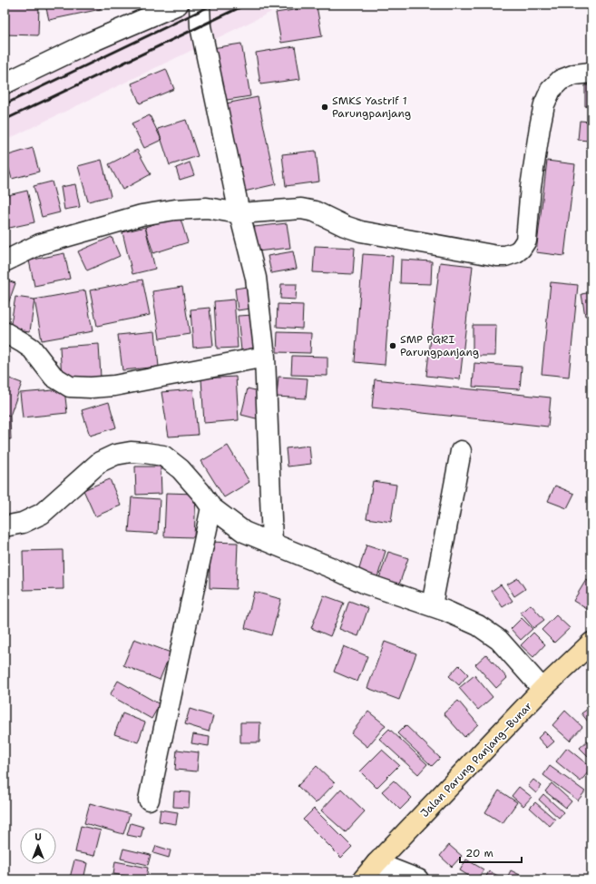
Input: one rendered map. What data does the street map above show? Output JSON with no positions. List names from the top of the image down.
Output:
{
  "streets": {
    "main road": ["Jalan Parung Panjang–Bunar"]
  },
  "places": ["SMKS Yastrif 1 Parungpanjang", "SMP PGRI Parungpanjang"],
  "scale_bar": "20 m",
  "north": "top"
}
